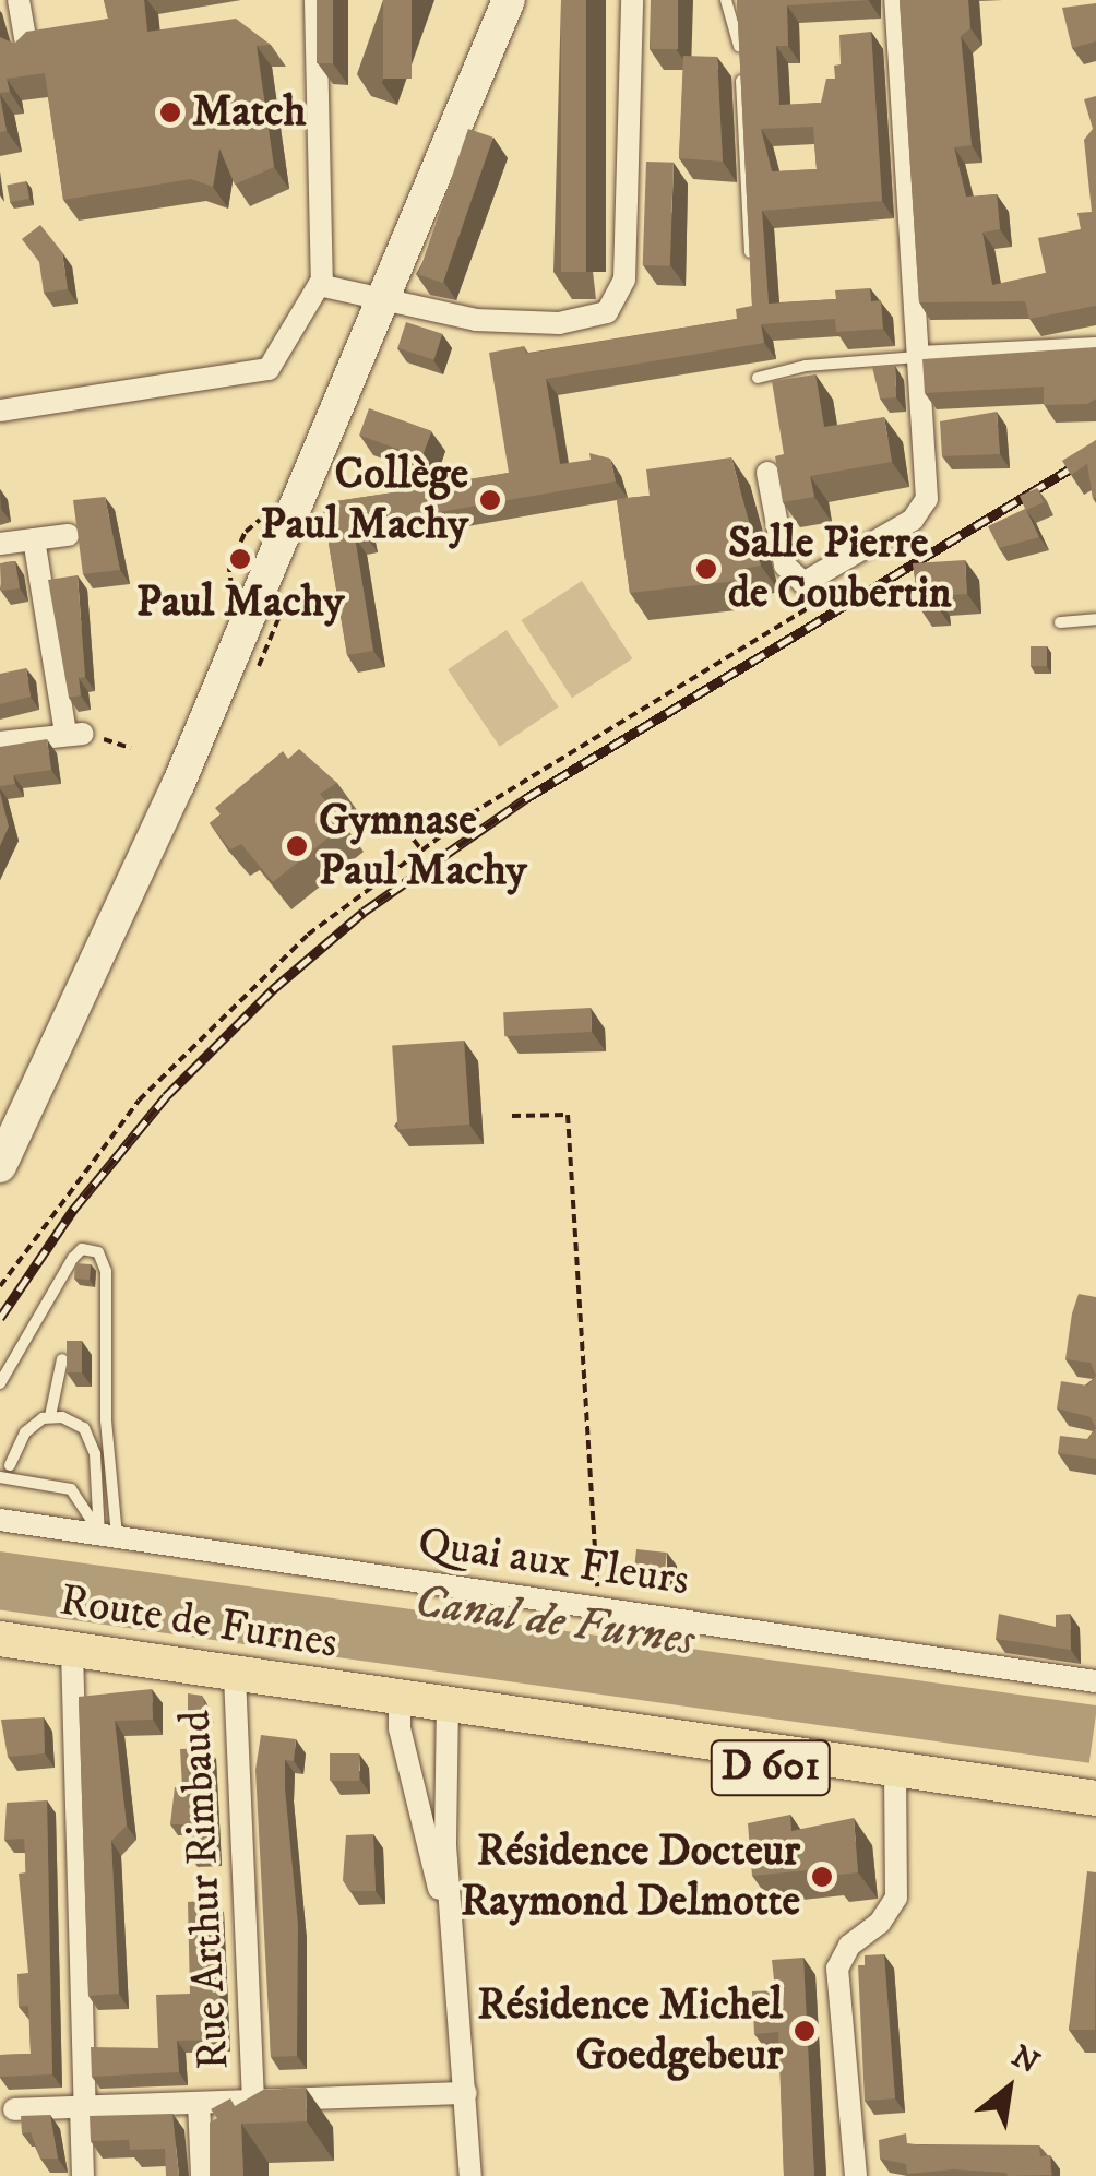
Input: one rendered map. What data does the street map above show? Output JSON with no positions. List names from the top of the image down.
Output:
{
  "streets": {
    "main road": ["Route de Furnes", "D 601"],
    "street": ["Quai aux Fleurs", "Rue Arthur Rimbaud"]
  },
  "crossings": [
    ["Route de Furnes", "Rue Arthur Rimbaud"]
  ],
  "water": ["Canal de Furnes"],
  "places": [
    "Match",
    "Collège Paul Machy",
    "Paul Machy",
    "Salle Pierre de Coubertin",
    "Gymnase Paul Machy",
    "Résidence Docteur Raymond Delmotte",
    "Résidence Michel Goedgebeur"
  ],
  "north": "top right"
}
